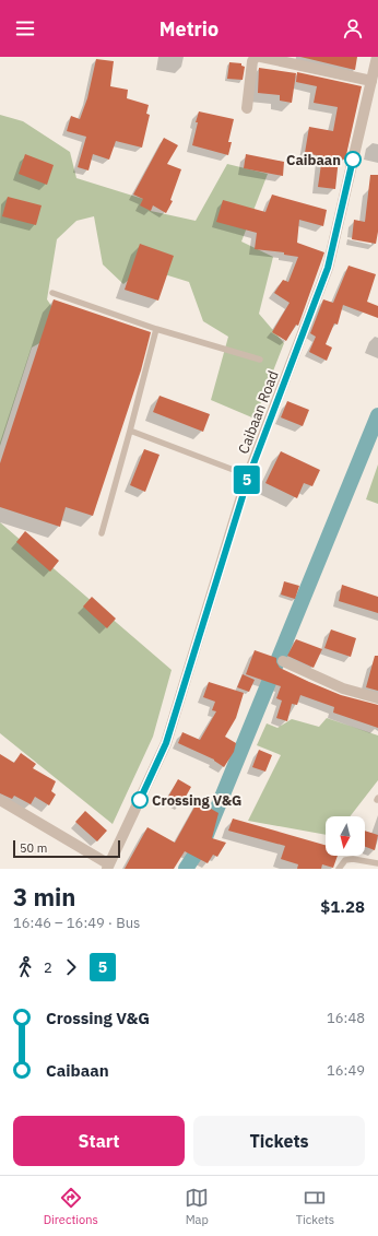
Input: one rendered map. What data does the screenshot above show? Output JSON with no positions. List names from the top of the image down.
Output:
{
  "streets": {
    "street": ["Caibaan Road"]
  },
  "places": ["Caibaan", "Crossing V&G"],
  "lines": ["bus line 5"],
  "scale_bar": "50 m",
  "north": "bottom",
  "page": {
    "header": "Metrio",
    "on_map": "5",
    "scale": "50 m",
    "heading": ["3 min", "16:46 – 16:49 · Bus", "$1.28"],
    "legs": ["2", "5"],
    "list": [
      {
        "name": "Crossing V&G",
        "value": "16:48"
      },
      {
        "name": "Caibaan",
        "value": "16:49"
      }
    ],
    "buttons": ["Start", "Tickets"],
    "tabs": ["Directions", "Map", "Tickets"]
  }
}
